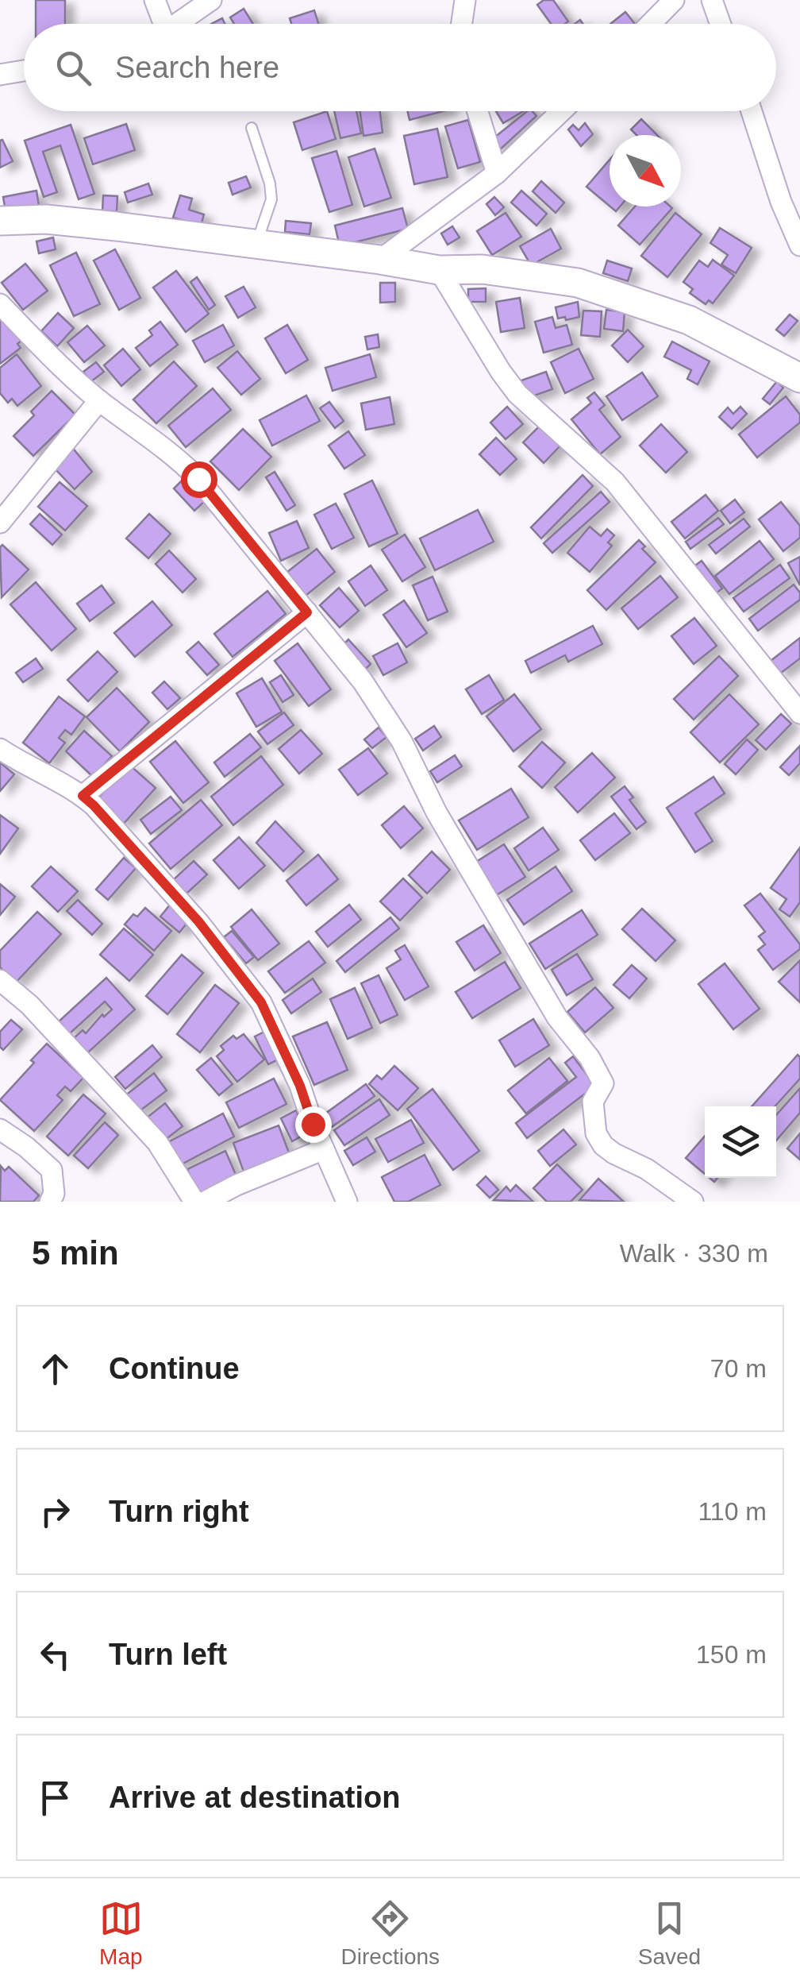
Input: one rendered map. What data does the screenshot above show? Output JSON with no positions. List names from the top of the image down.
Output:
{
  "north": "bottom right",
  "page": {
    "search": "Search here",
    "heading": ["5 min", "Walk · 330 m"],
    "list": [
      ["Continue", "70 m"],
      ["Turn right", "110 m"],
      ["Turn left", "150 m"],
      "Arrive at destination"
    ],
    "nav": ["Map", "Directions", "Saved"]
  }
}
